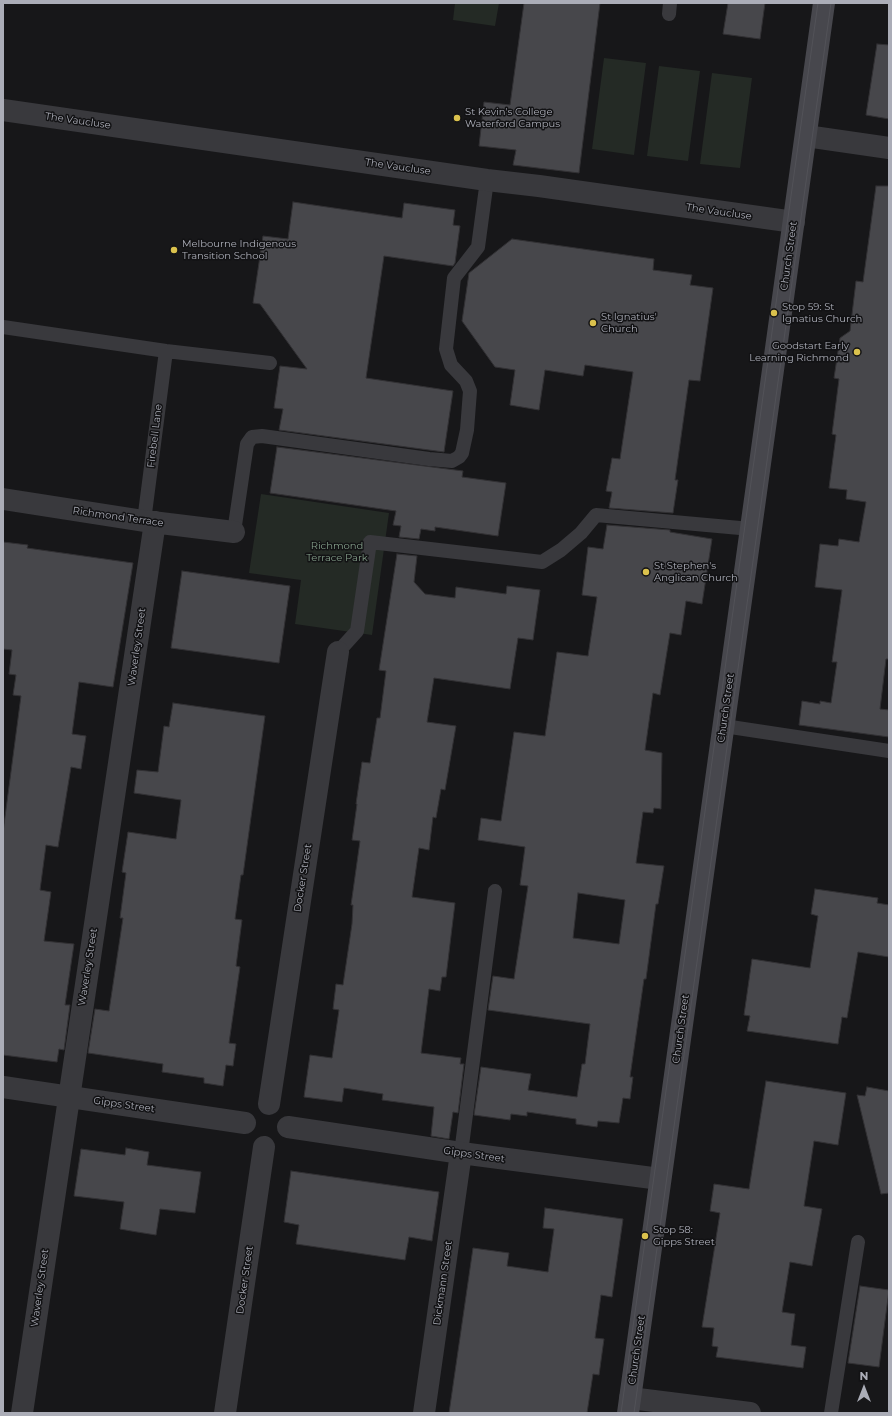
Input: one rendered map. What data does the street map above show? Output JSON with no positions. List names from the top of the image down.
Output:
{
  "streets": {
    "main road": ["Church Street"],
    "street": [
      "The Vaucluse",
      "Richmond Terrace",
      "Waverley Street",
      "Docker Street",
      "Gipps Street",
      "Dickmann Street"
    ],
    "lane": ["Firebell Lane"]
  },
  "crossings": [
    ["The Vaucluse", "Church Street"],
    ["Church Street", "Gipps Street"],
    ["Firebell Lane", "Richmond Terrace"],
    ["Firebell Lane", "Waverley Street"],
    ["Richmond Terrace", "Waverley Street"],
    ["Waverley Street", "Gipps Street"],
    ["Docker Street", "Gipps Street"],
    ["Gipps Street", "Dickmann Street"]
  ],
  "parks": ["Richmond Terrace Park"],
  "places": [
    "St Kevin's College Waterford Campus",
    "Melbourne Indigenous Transition School",
    "Stop 59: St Ignatius Church",
    "St Ignatius' Church",
    "Goodstart Early Learning Richmond",
    "St Stephen's Anglican Church",
    "Stop 58: Gipps Street"
  ],
  "north": "top"
}
